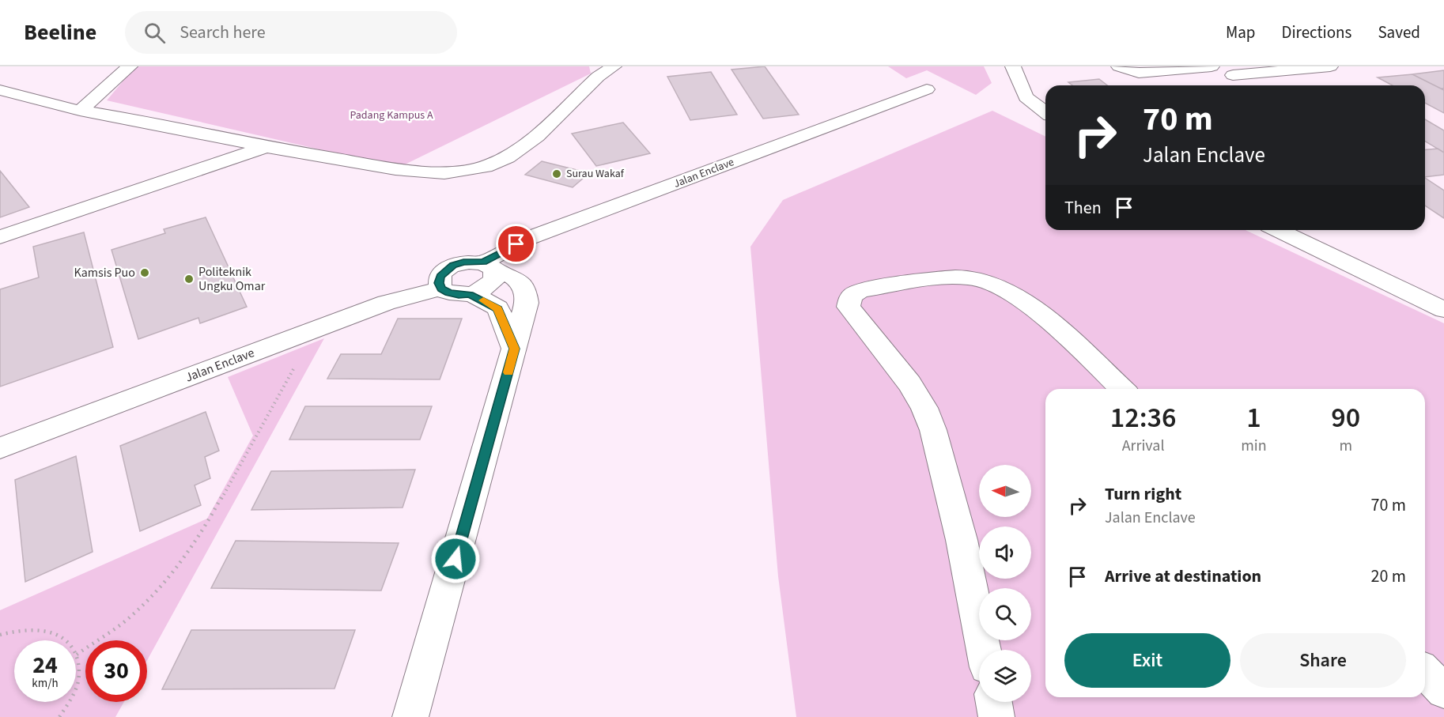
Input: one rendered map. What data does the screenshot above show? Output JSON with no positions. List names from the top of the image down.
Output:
{
  "streets": {
    "street": ["Jalan Enclave"]
  },
  "parks": ["Padang Kampus A"],
  "places": ["Surau Wakaf", "Kamsis Puo", "Politeknik Ungku Omar"],
  "north": "left",
  "page": {
    "header": "Beeline",
    "search": "Search here",
    "nav": ["Map", "Directions", "Saved"],
    "turn": ["70 m", "Jalan Enclave"],
    "then": "Then",
    "eta": [
      "12:36",
      "Arrival",
      "1",
      "min",
      "90",
      "m"
    ],
    "list": [
      {
        "name": "Turn right",
        "note": "Jalan Enclave",
        "value": "70 m"
      },
      {
        "name": "Arrive at destination",
        "value": "20 m"
      }
    ],
    "buttons": ["Exit", "Share"],
    "speed": "24 km/h",
    "limit": "30"
  }
}
